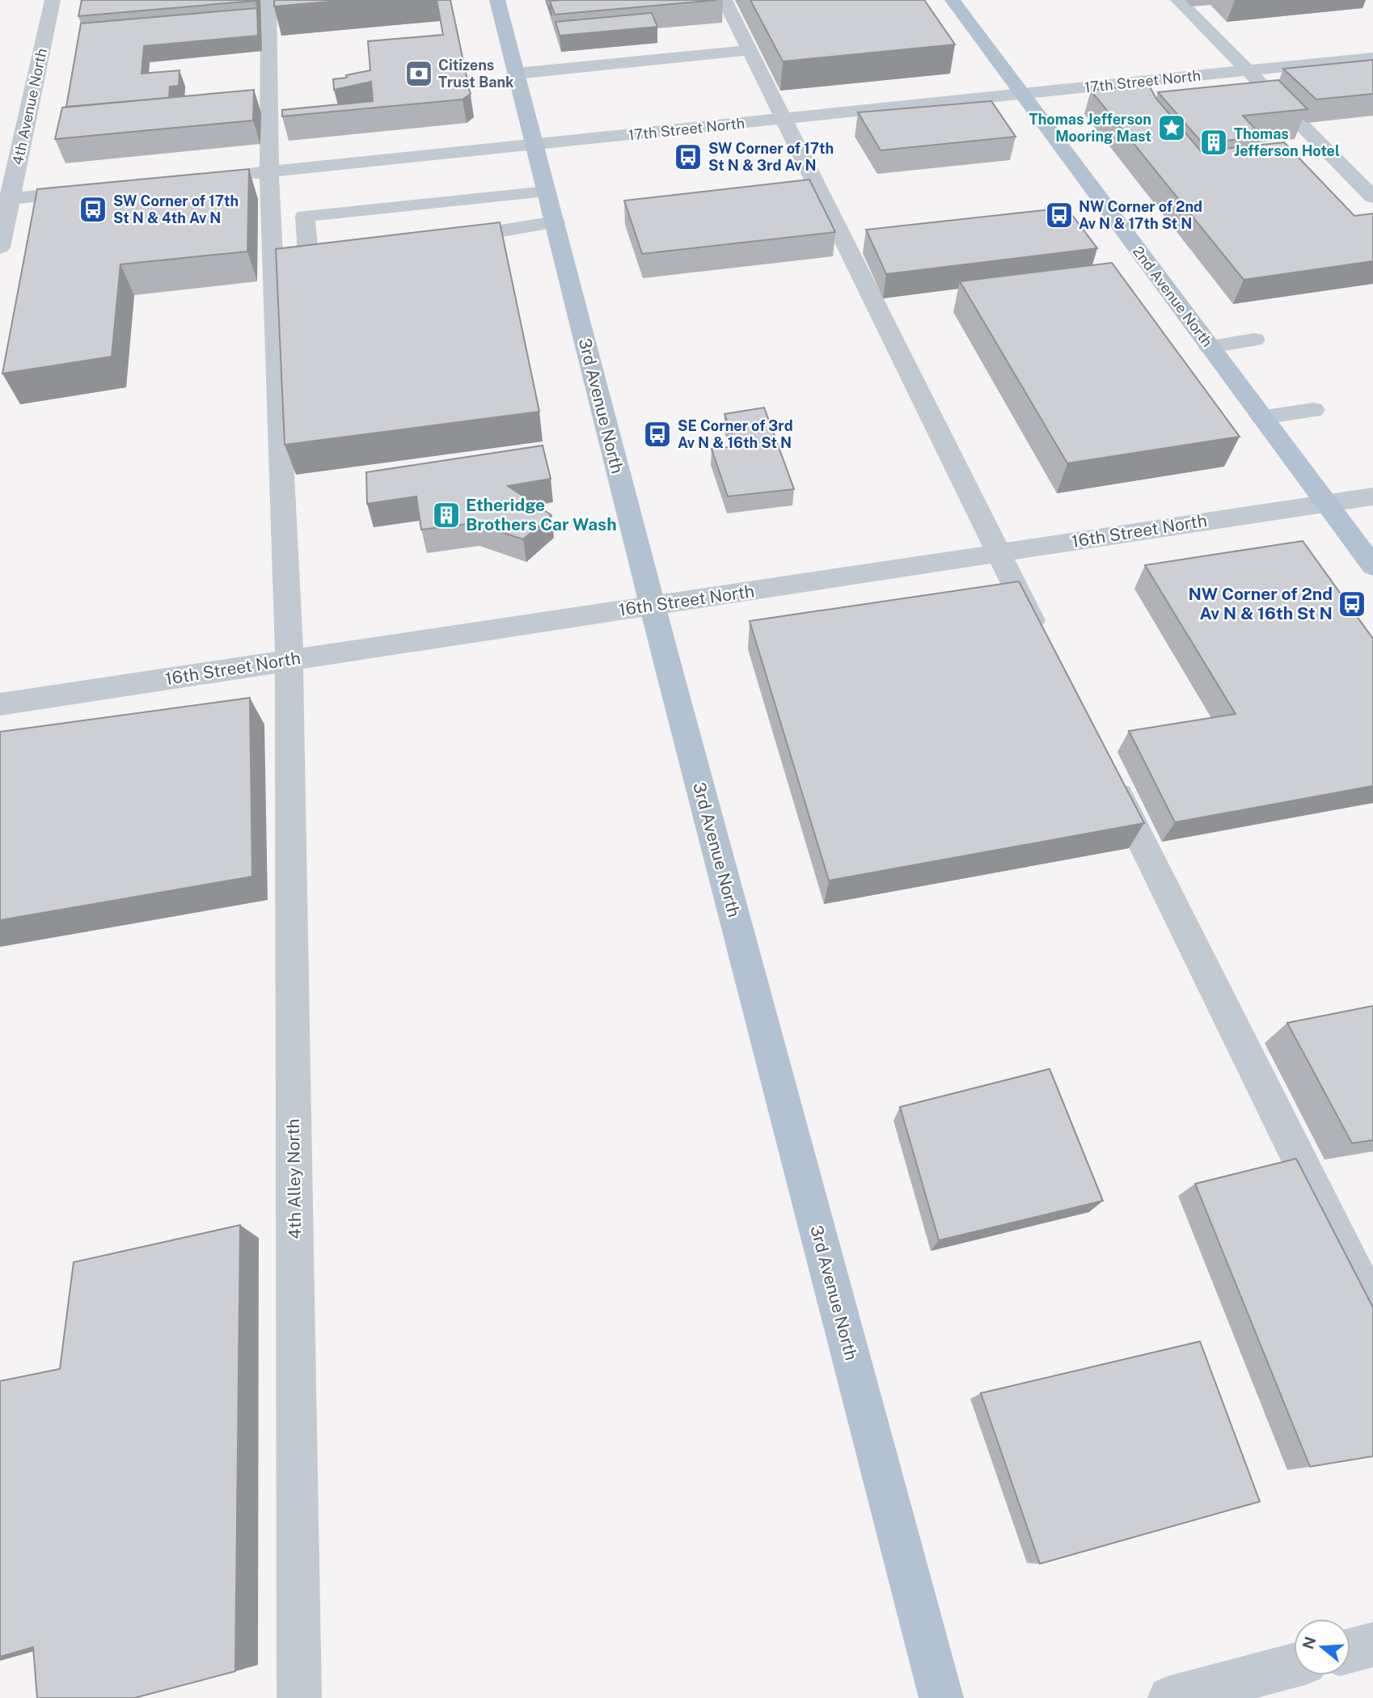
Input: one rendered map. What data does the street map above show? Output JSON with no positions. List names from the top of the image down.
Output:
{
  "streets": {
    "main road": ["2nd Avenue North", "3rd Avenue North"],
    "street": [
      "17th Street North",
      "4th Avenue North",
      "16th Street North",
      "4th Alley North"
    ]
  },
  "crossings": [
    ["17th Street North", "2nd Avenue North"],
    ["17th Street North", "3rd Avenue North"],
    ["17th Street North", "4th Alley North"],
    ["2nd Avenue North", "16th Street North"],
    ["3rd Avenue North", "16th Street North"],
    ["16th Street North", "4th Alley North"]
  ],
  "places": {
    "bank": ["Citizens Trust Bank"],
    "place": ["Thomas Jefferson Mooring Mast"],
    "building": ["Thomas Jefferson Hotel", "Etheridge Brothers Car Wash"],
    "bus stop": [
      "SW Corner of 17th St N & 3rd Av N",
      "SW Corner of 17th St N & 4th Av N",
      "NW Corner of 2nd Av N & 17th St N",
      "SE Corner of 3rd Av N & 16th St N",
      "NW Corner of 2nd Av N & 16th St N"
    ]
  },
  "north": "left"
}
